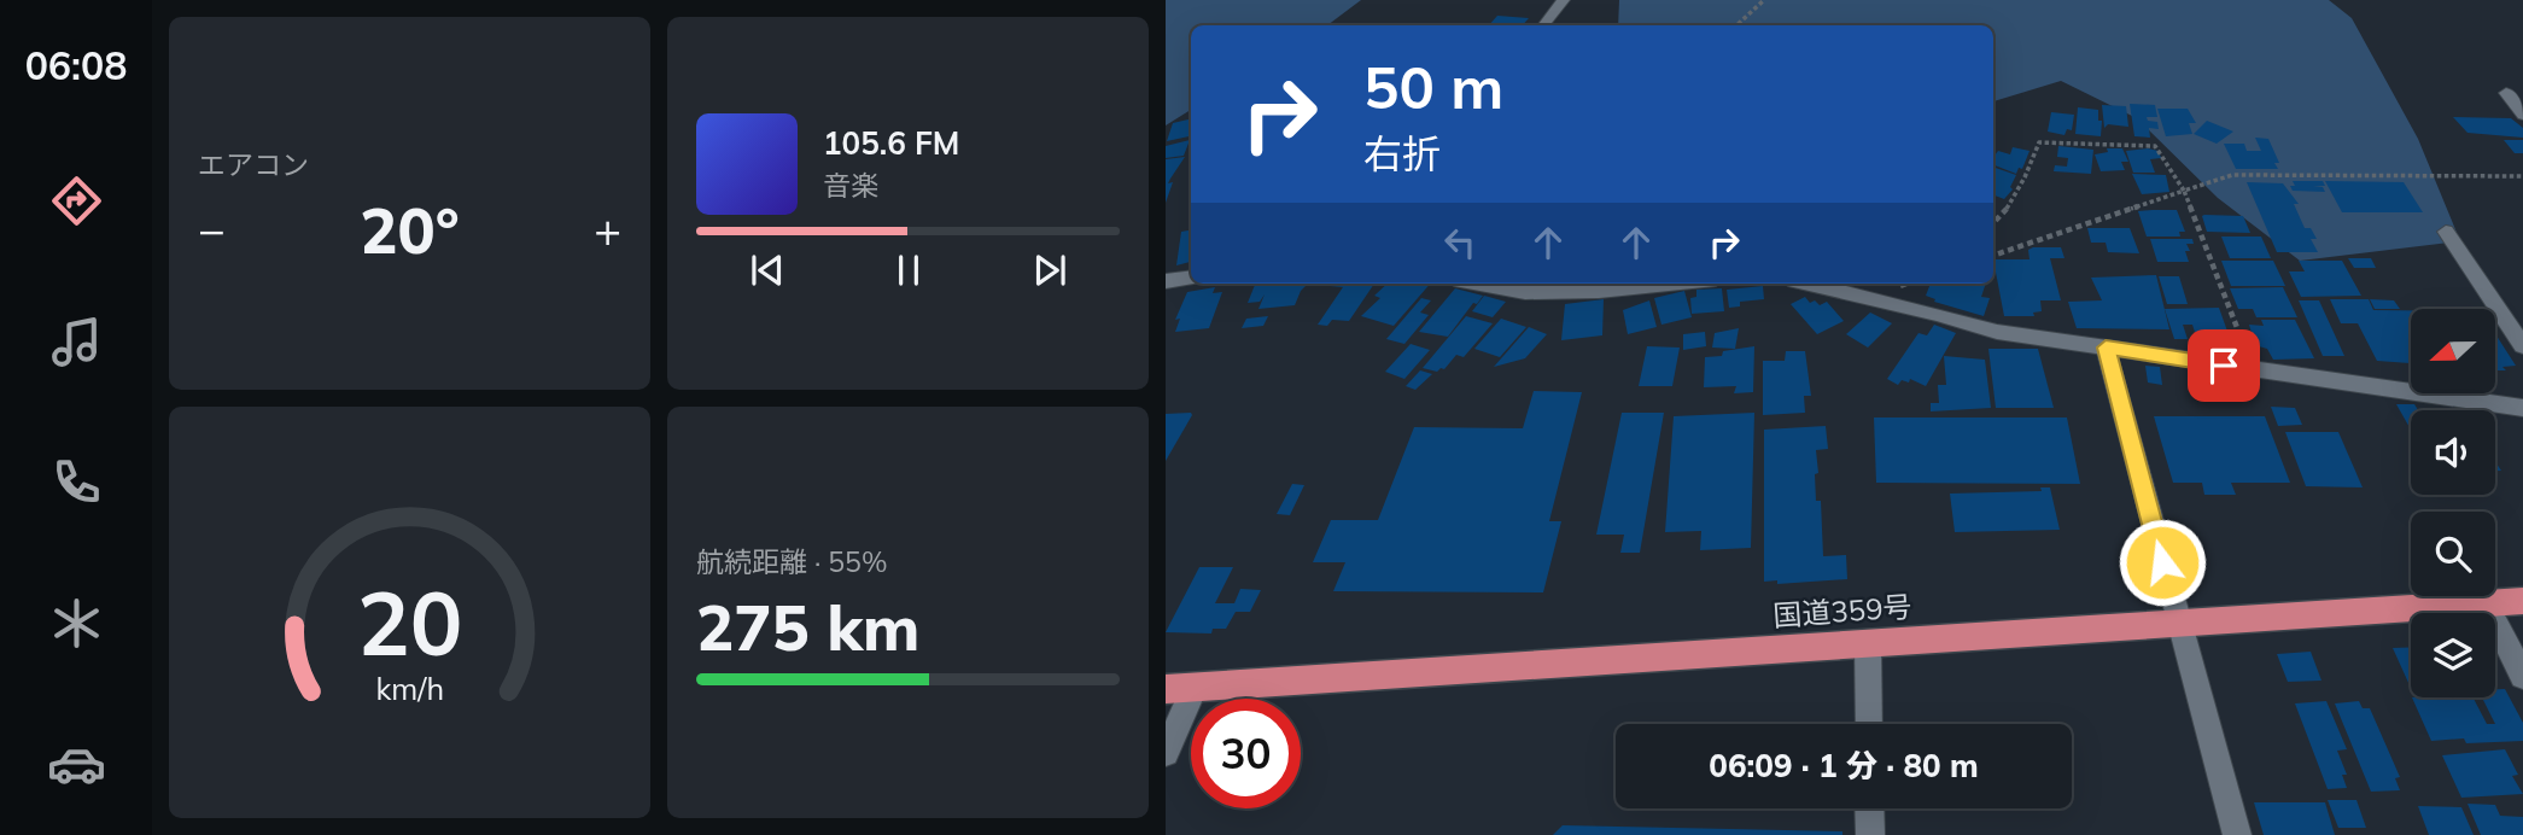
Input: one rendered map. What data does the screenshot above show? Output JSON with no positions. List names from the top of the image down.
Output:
{
  "streets": {
    "highway": ["国道359号"]
  },
  "north": "left",
  "page": {
    "tabs": "06:08",
    "tile": [
      "エアコン",
      ["航続距離 · 55%", "275 km"]
    ],
    "turn": ["50 m", "右折"],
    "song": ["105.6 FM", "音楽"],
    "heat": ["−", "20°", "+"],
    "limit": "30",
    "trip": "06:09 · 1 分 · 80 m",
    "gauge": ["20", "km/h"]
  }
}
